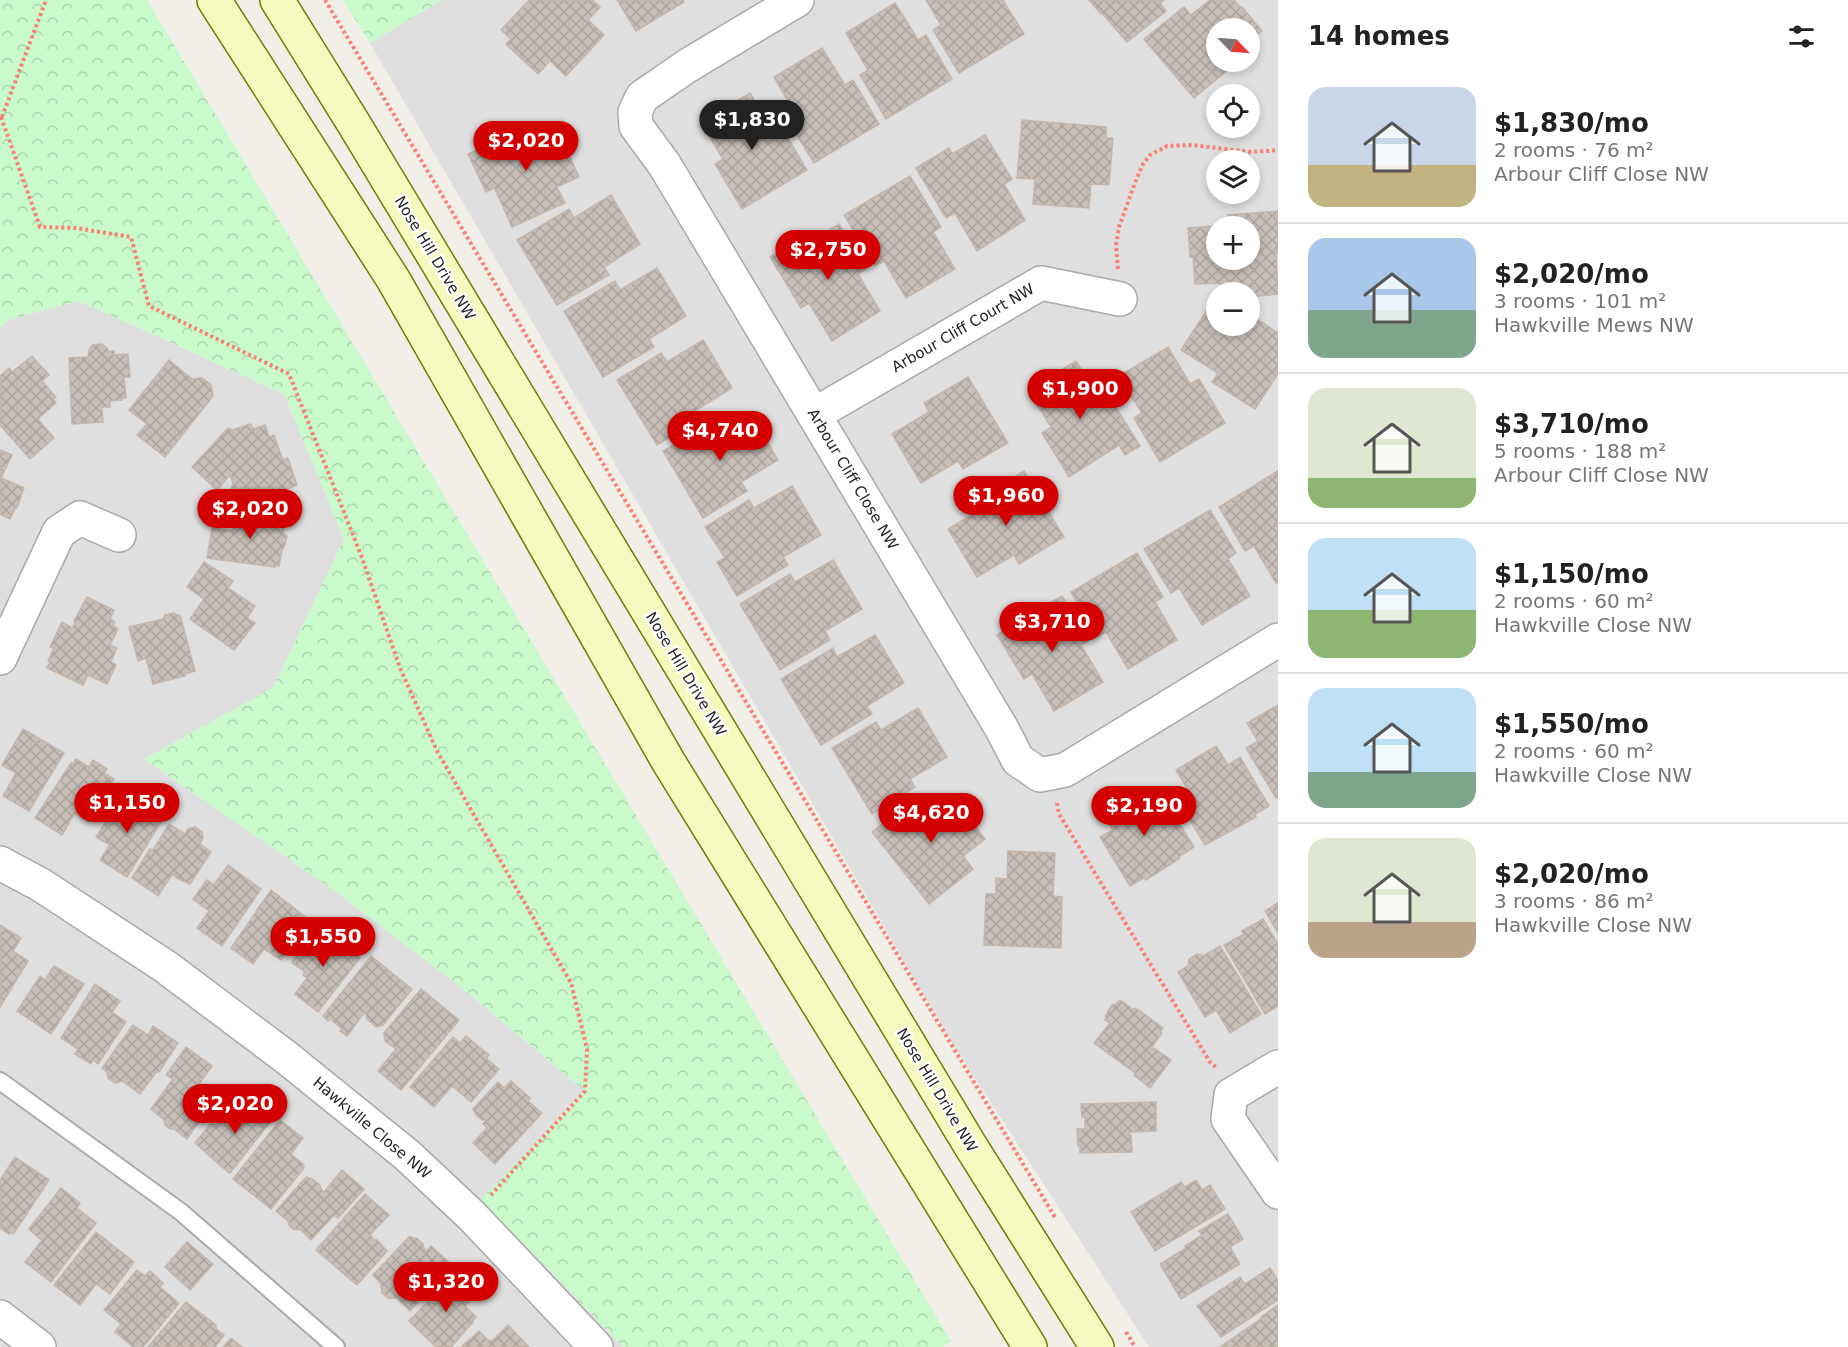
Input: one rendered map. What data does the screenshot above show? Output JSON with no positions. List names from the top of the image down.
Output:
{
  "streets": {
    "main road": ["Nose Hill Drive NW"],
    "street": ["Arbour Cliff Court NW", "Arbour Cliff Close NW", "Hawkville Close NW"]
  },
  "crossings": [
    ["Arbour Cliff Court NW", "Arbour Cliff Close NW"]
  ],
  "north": "bottom right",
  "page": {
    "heading": "14 homes",
    "map_buttons": ["+", "−"],
    "list": [
      {
        "name": "$1,830/mo",
        "note": "2 rooms · 76 m² · Arbour Cliff Close NW"
      },
      {
        "name": "$2,020/mo",
        "note": "3 rooms · 101 m² · Hawkville Mews NW"
      },
      {
        "name": "$3,710/mo",
        "note": "5 rooms · 188 m² · Arbour Cliff Close NW"
      },
      {
        "name": "$1,150/mo",
        "note": "2 rooms · 60 m² · Hawkville Close NW"
      },
      {
        "name": "$1,550/mo",
        "note": "2 rooms · 60 m² · Hawkville Close NW"
      },
      {
        "name": "$2,020/mo",
        "note": "3 rooms · 86 m² · Hawkville Close NW"
      }
    ],
    "price": [
      "$1,830",
      "$2,020",
      "$2,750",
      "$1,900",
      "$4,740",
      "$1,960",
      "$2,020",
      "$3,710",
      "$1,150",
      "$2,190",
      "$4,620",
      "$1,550",
      "$2,020",
      "$1,320"
    ]
  }
}
